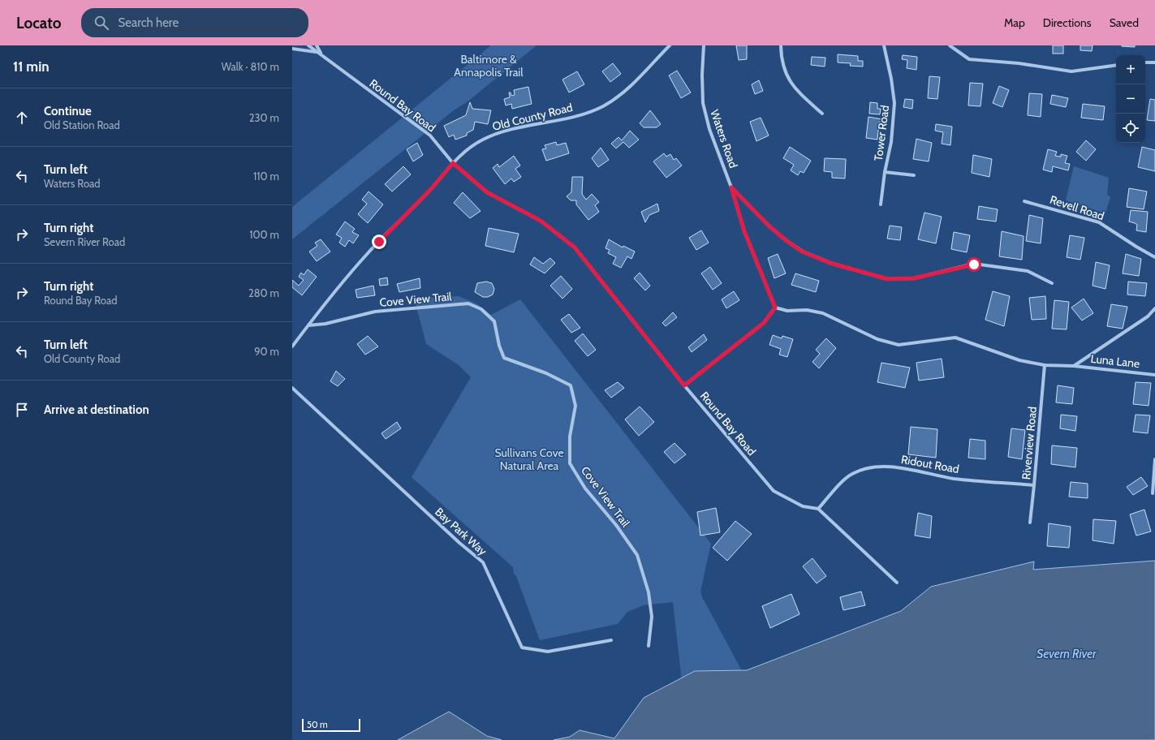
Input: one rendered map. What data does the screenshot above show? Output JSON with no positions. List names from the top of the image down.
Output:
{
  "streets": {
    "street": [
      "Round Bay Road",
      "Old County Road",
      "Tower Road",
      "Waters Road",
      "Revell Road",
      "Cove View Trail",
      "Luna Lane",
      "Riverview Road",
      "Ridout Road",
      "Bay Park Way"
    ]
  },
  "crossings": [
    ["Round Bay Road", "Old County Road"],
    ["Round Bay Road", "Ridout Road"],
    ["Old County Road", "Cove View Trail"],
    ["Waters Road", "Luna Lane"],
    ["Luna Lane", "Riverview Road"],
    ["Riverview Road", "Ridout Road"]
  ],
  "water": ["Severn River"],
  "parks": ["Baltimore & Annapolis Trail", "Sullivans Cove Natural Area"],
  "scale_bar": "50 m",
  "page": {
    "header": "Locato",
    "search": "Search here",
    "nav": ["Map", "Directions", "Saved"],
    "heading": ["11 min", "Walk · 810 m"],
    "map_buttons": ["+", "−"],
    "list": [
      ["Continue", "Old Station Road", "230 m"],
      ["Turn left", "Waters Road", "110 m"],
      ["Turn right", "Severn River Road", "100 m"],
      ["Turn right", "Round Bay Road", "280 m"],
      ["Turn left", "Old County Road", "90 m"],
      "Arrive at destination"
    ],
    "scale": "50 m"
  }
}
